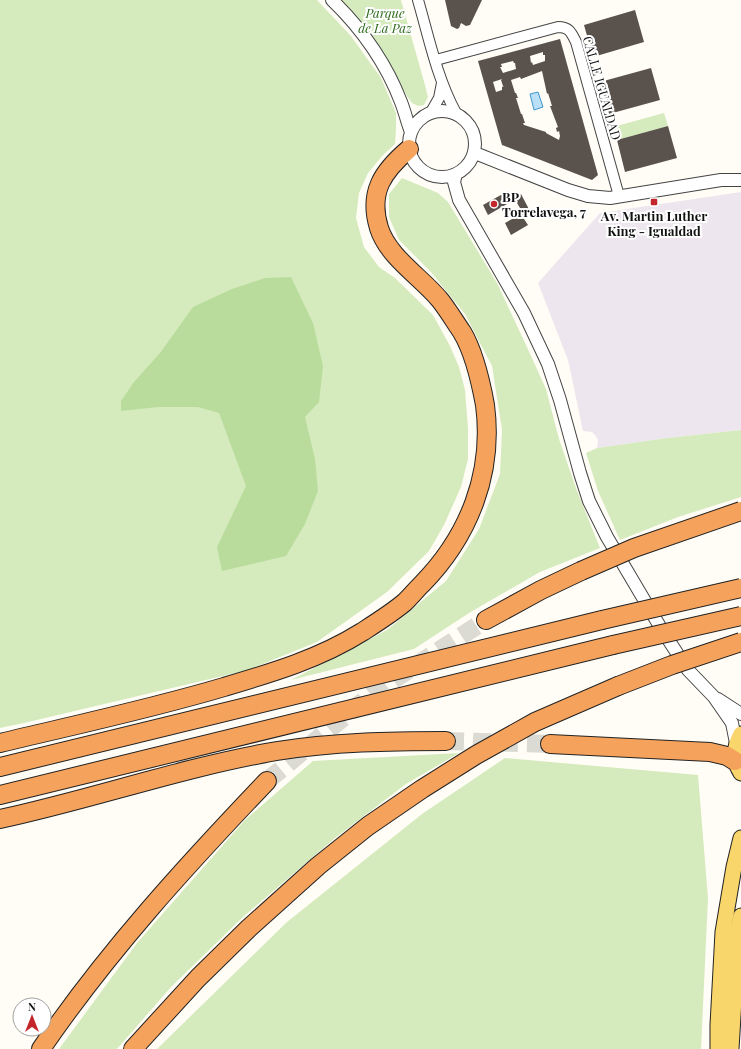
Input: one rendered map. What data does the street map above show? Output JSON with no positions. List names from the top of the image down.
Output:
{
  "streets": {
    "street": ["CALLE IGUALDAD"]
  },
  "parks": ["Parque de La Paz"],
  "places": {
    "transit": ["Av. Martin Luther King - Igualdad"],
    "other": ["BP Torrelavega, 7"]
  },
  "north": "top"
}
